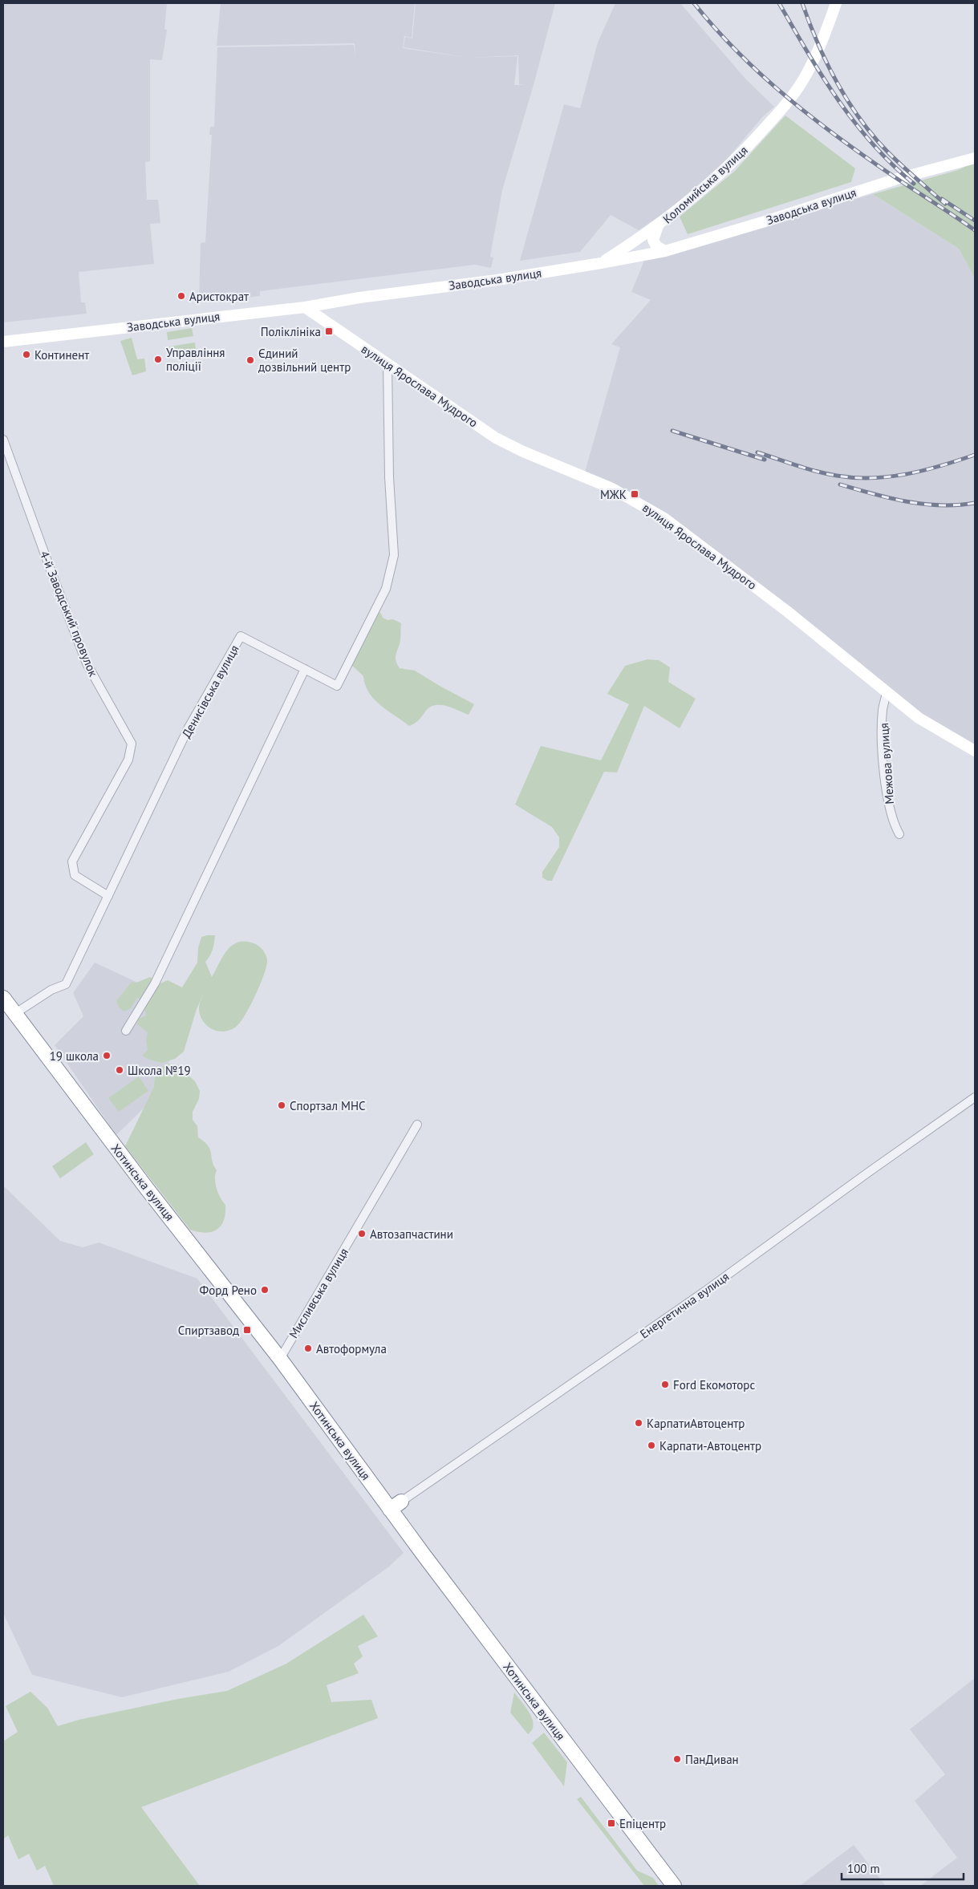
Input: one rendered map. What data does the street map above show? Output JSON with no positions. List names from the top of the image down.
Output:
{
  "streets": {
    "highway": ["Хотинська вулиця"],
    "main road": ["Коломийська вулиця", "Заводська вулиця", "вулиця Ярослава Мудрого"],
    "street": [
      "4-й Заводський провулок",
      "Денисівська вулиця",
      "Межова вулиця",
      "Мисливська вулиця",
      "Енергетична вулиця"
    ]
  },
  "crossings": [
    ["Коломийська вулиця", "Заводська вулиця"],
    ["Заводська вулиця", "вулиця Ярослава Мудрого"],
    ["вулиця Ярослава Мудрого", "Денисівська вулиця"],
    ["вулиця Ярослава Мудрого", "Межова вулиця"],
    ["4-й Заводський провулок", "Денисівська вулиця"],
    ["Денисівська вулиця", "Хотинська вулиця"],
    ["Хотинська вулиця", "Мисливська вулиця"],
    ["Хотинська вулиця", "Енергетична вулиця"]
  ],
  "places": {
    "other": [
      "Аристократ",
      "Континент",
      "Управління поліції",
      "Єдиний дозвільний центр",
      "19 школа",
      "Школа №19",
      "Спортзал МНС",
      "Автозапчастини",
      "Форд Рено",
      "Автоформула",
      "Ford Екомоторс",
      "КарпатиАвтоцентр",
      "Карпати-Автоцентр",
      "ПанДиван"
    ],
    "transit": [
      "Поліклініка",
      "МЖК",
      "Спиртзавод",
      "Епіцентр"
    ]
  },
  "scale_bar": "100 m"
}
